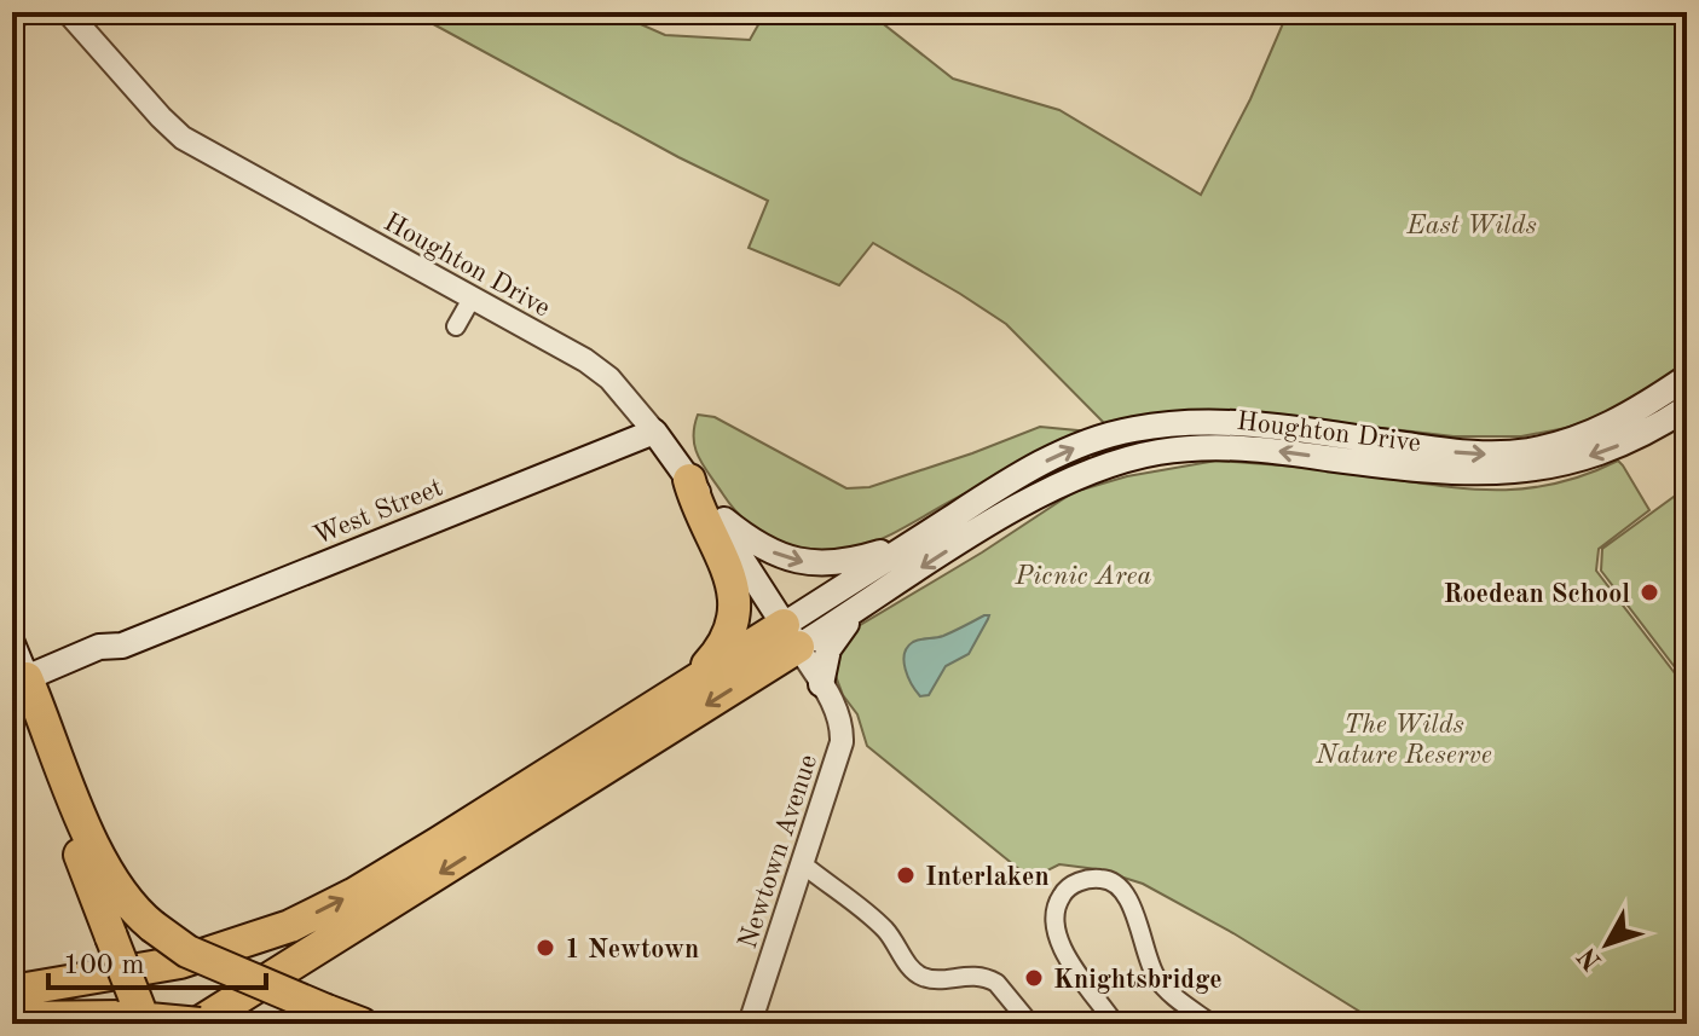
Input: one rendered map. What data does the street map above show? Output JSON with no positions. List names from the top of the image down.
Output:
{
  "streets": {
    "main road": ["Houghton Drive", "West Street"],
    "street": ["Newtown Avenue"]
  },
  "crossings": [
    ["Houghton Drive", "West Street"],
    ["Houghton Drive", "Newtown Avenue"]
  ],
  "parks": ["East Wilds", "Picnic Area", "The Wilds Nature Reserve"],
  "places": [
    "Roedean School",
    "Interlaken",
    "1 Newtown",
    "Knightsbridge"
  ],
  "scale_bar": "100 m",
  "north": "bottom left"
}
